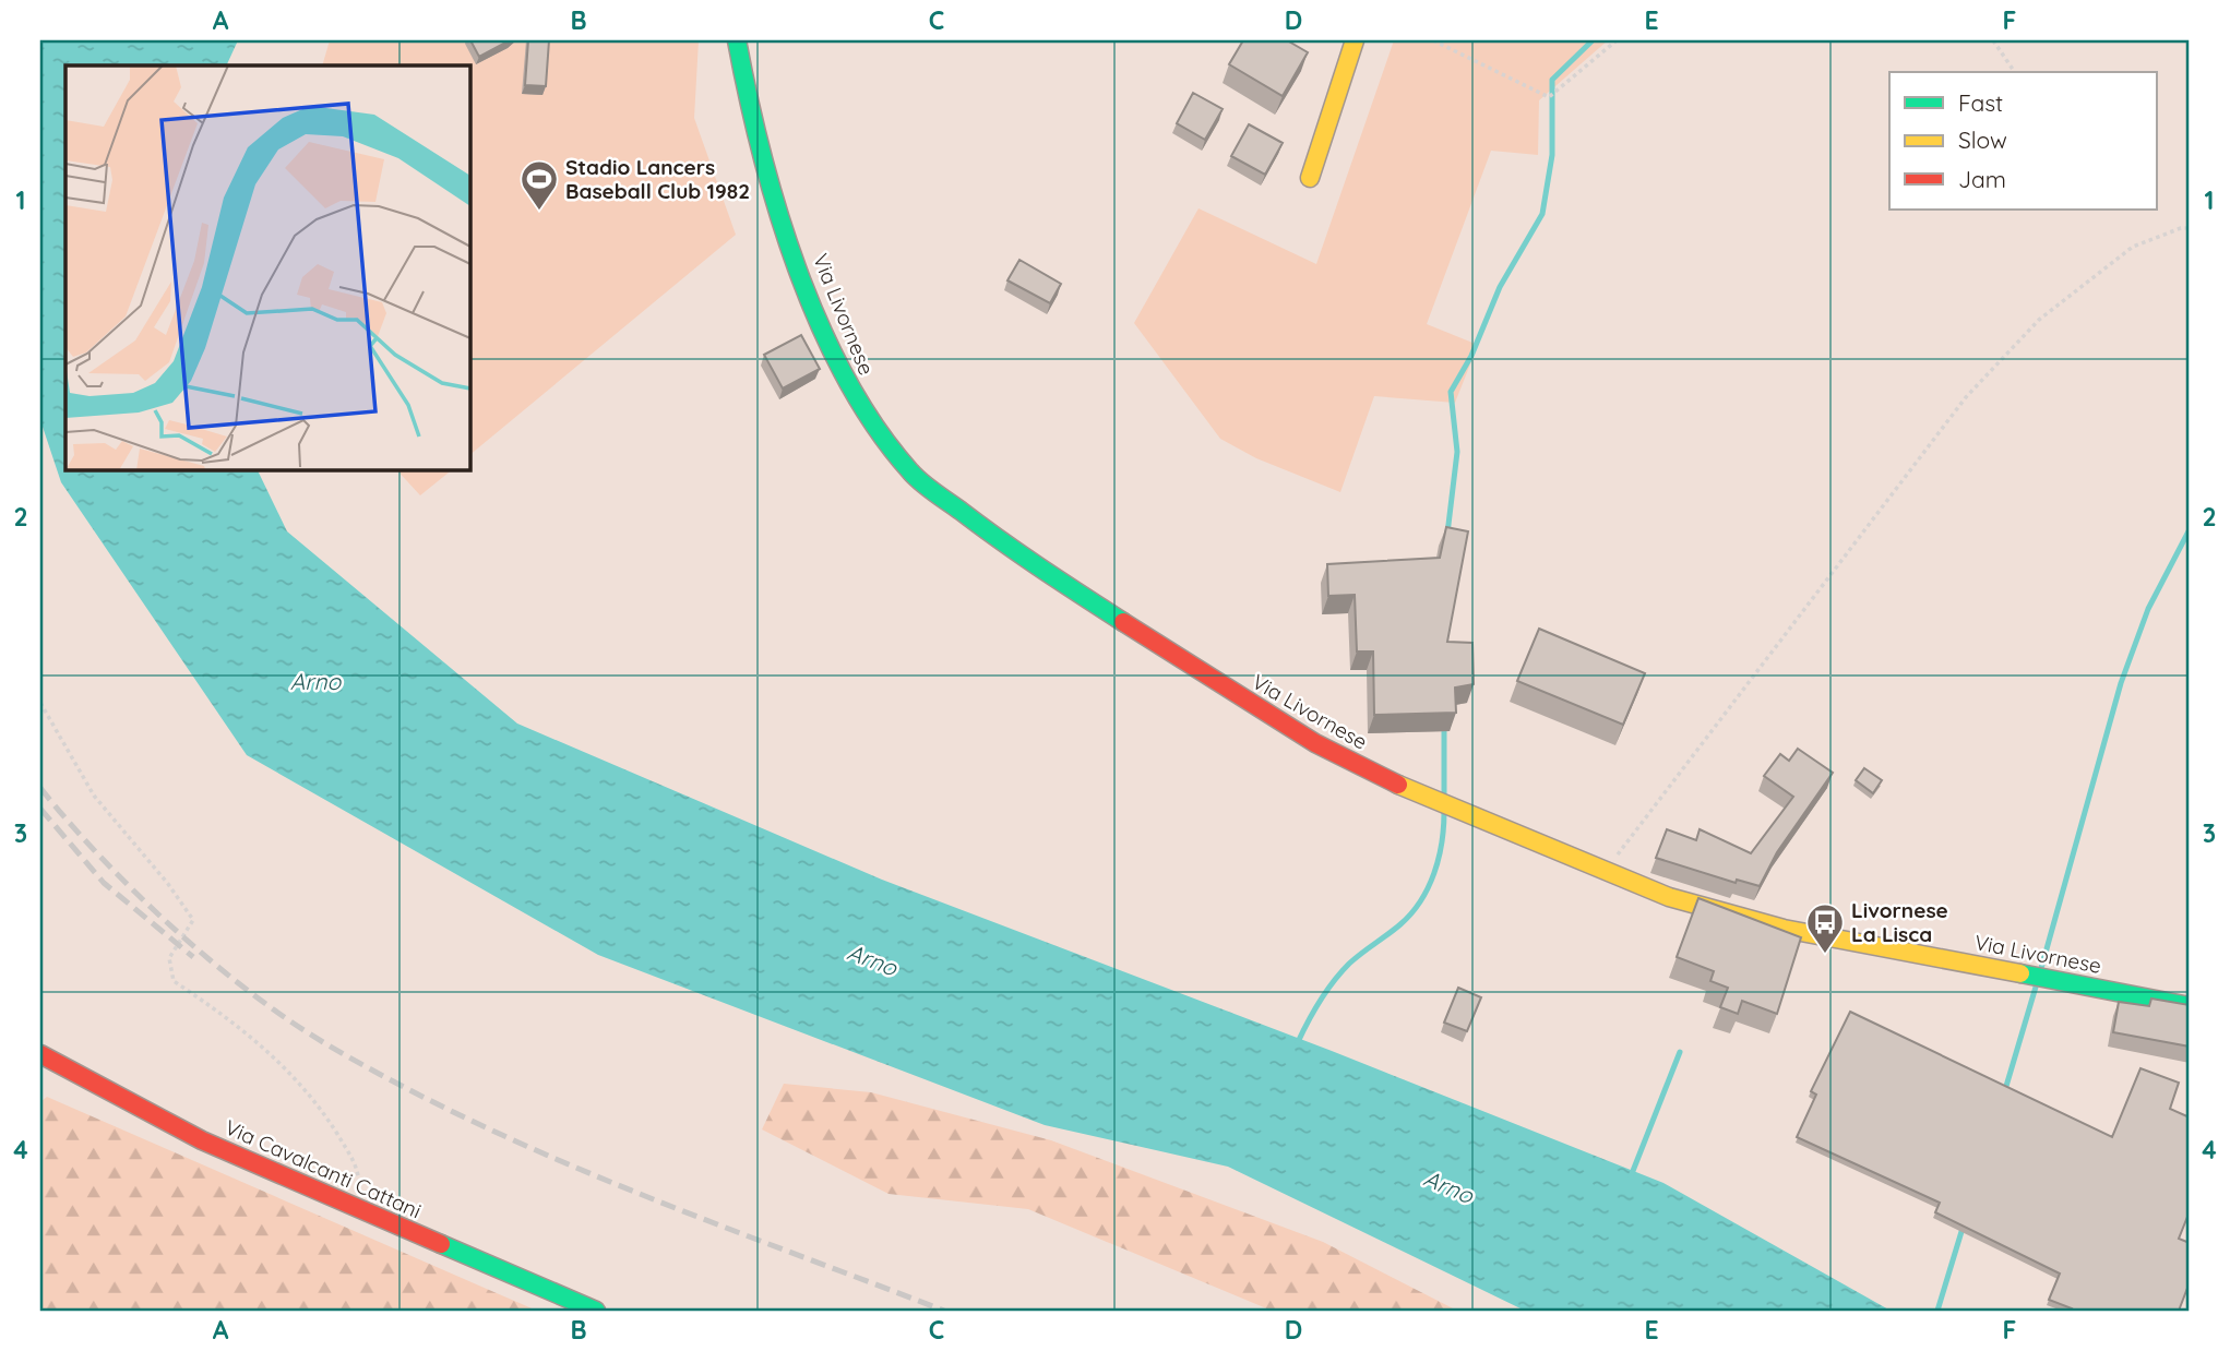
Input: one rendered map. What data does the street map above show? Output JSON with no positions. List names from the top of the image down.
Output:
{
  "streets": {
    "main road": ["Via Livornese", "Via Cavalcanti Cattani"]
  },
  "water": ["Arno"],
  "places": {
    "sports": ["Stadio Lancers Baseball Club 1982"],
    "bus stop": ["Livornese La Lisca"]
  },
  "legend": ["Fast", "Slow", "Jam"],
  "grid": {
    "columns": [
      "A",
      "B",
      "C",
      "D",
      "E",
      "F"
    ],
    "rows": [
      "1",
      "2",
      "3",
      "4"
    ]
  }
}
